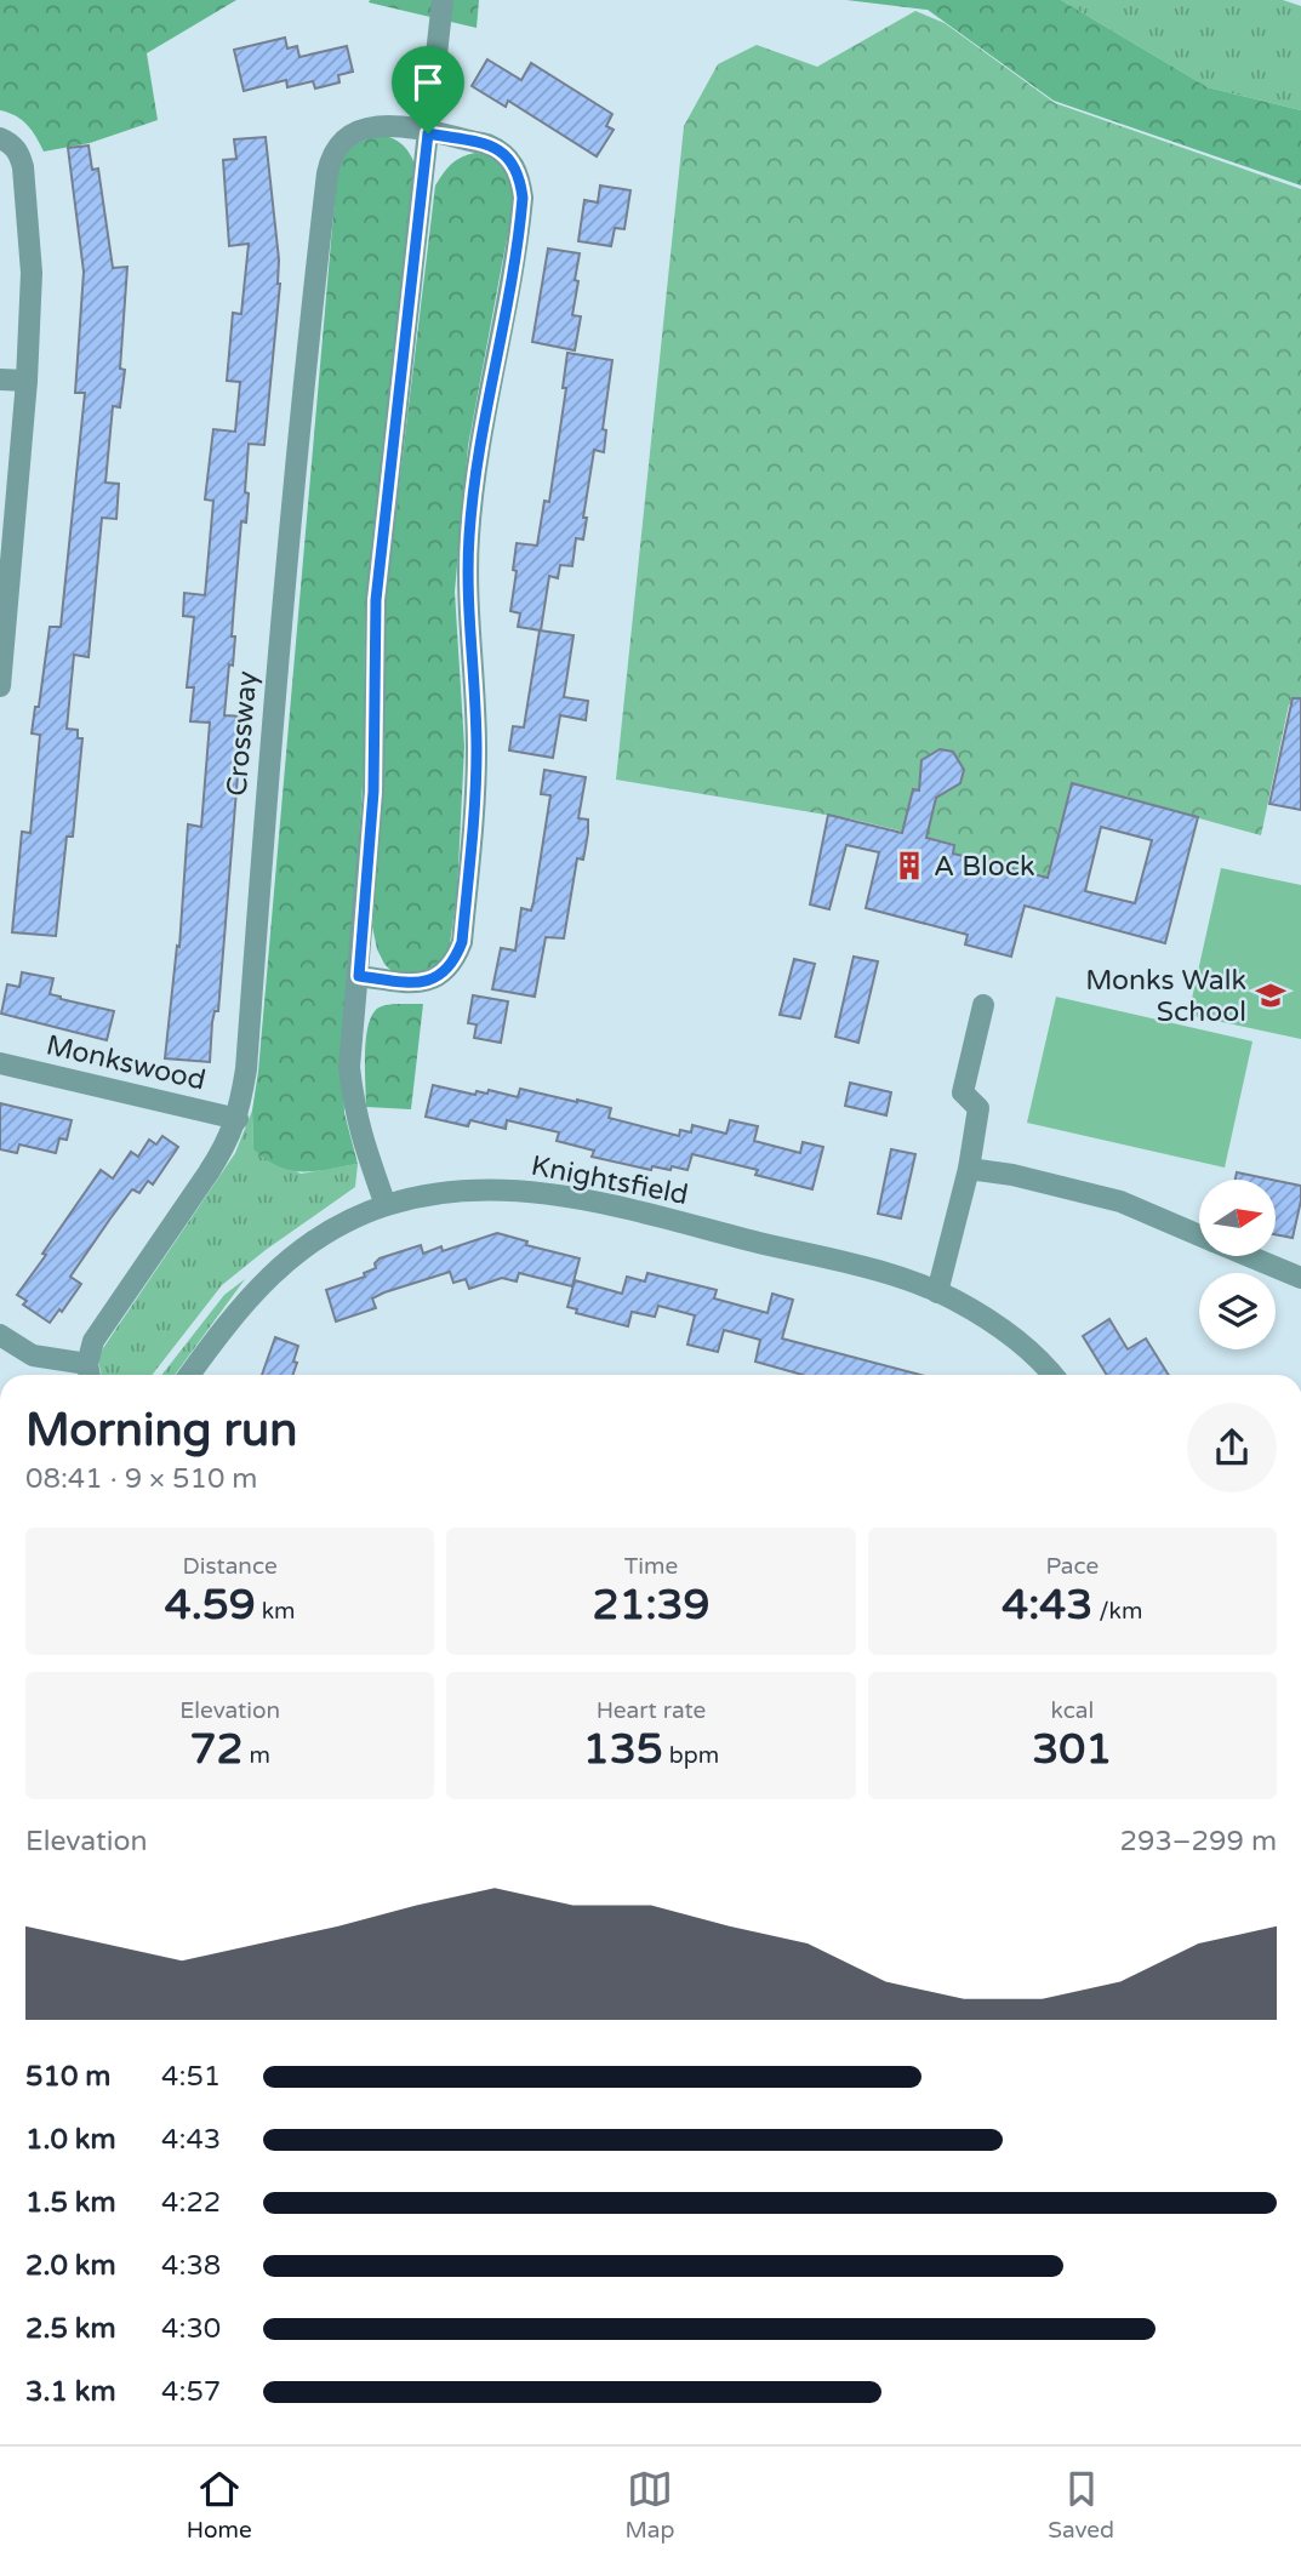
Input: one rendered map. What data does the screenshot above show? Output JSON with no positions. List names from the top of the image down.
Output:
{
  "streets": {
    "street": ["Crossway", "Monkswood", "Knightsfield"]
  },
  "crossings": [
    ["Crossway", "Monkswood"]
  ],
  "places": {
    "building": ["A Block"],
    "school or university": ["Monks Walk School"]
  },
  "north": "right",
  "page": {
    "heading": ["Morning run", "08:41 · 9 × 510 m"],
    "stats": [
      ["Distance", "4.59 km"],
      ["Time", "21:39"],
      ["Pace", "4:43 /km"],
      ["Elevation", "72 m"],
      ["Heart rate", "135 bpm"],
      ["kcal", "301"]
    ],
    "chart": ["Elevation", "293–299 m"],
    "list": [
      {
        "name": "510 m",
        "note": "4:51"
      },
      {
        "name": "1.0 km",
        "note": "4:43"
      },
      {
        "name": "1.5 km",
        "note": "4:22"
      },
      {
        "name": "2.0 km",
        "note": "4:38"
      },
      {
        "name": "2.5 km",
        "note": "4:30"
      },
      {
        "name": "3.1 km",
        "note": "4:57"
      }
    ],
    "tabs": ["Home", "Map", "Saved"]
  }
}
